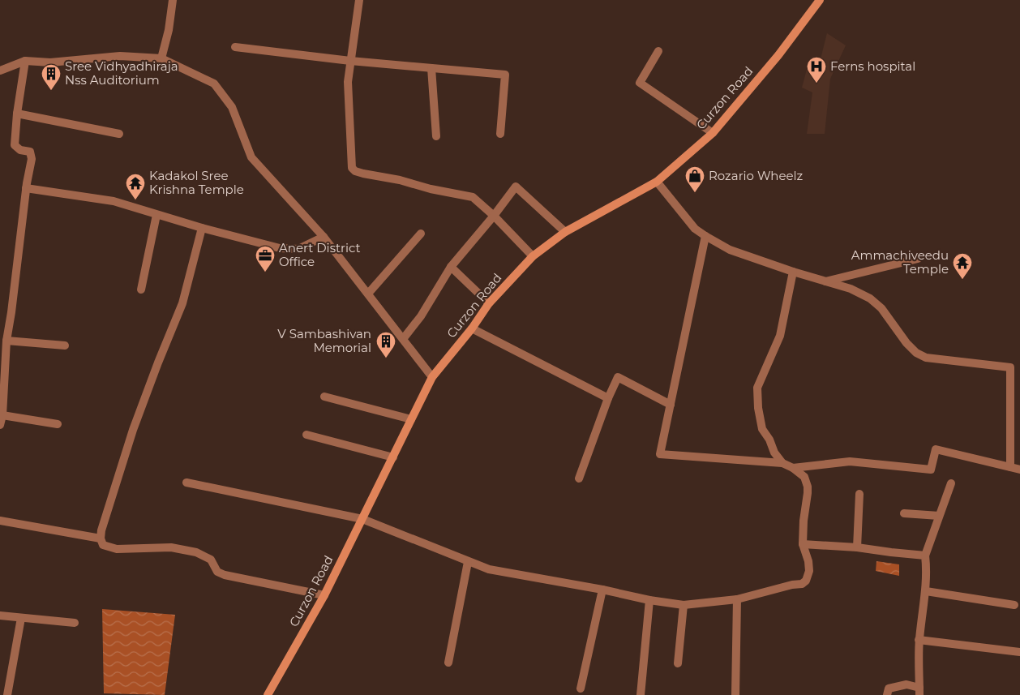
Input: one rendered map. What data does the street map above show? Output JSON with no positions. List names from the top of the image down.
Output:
{
  "streets": {
    "main road": ["Curzon Road"]
  },
  "places": {
    "hospital": ["Ferns hospital"],
    "building": ["Sree Vidhyadhiraja Nss Auditorium", "V Sambashivan Memorial"],
    "shop": ["Rozario Wheelz"],
    "temple": ["Kadakol Sree Krishna Temple", "Ammachiveedu Temple"],
    "office": ["Anert District Office"]
  }
}
